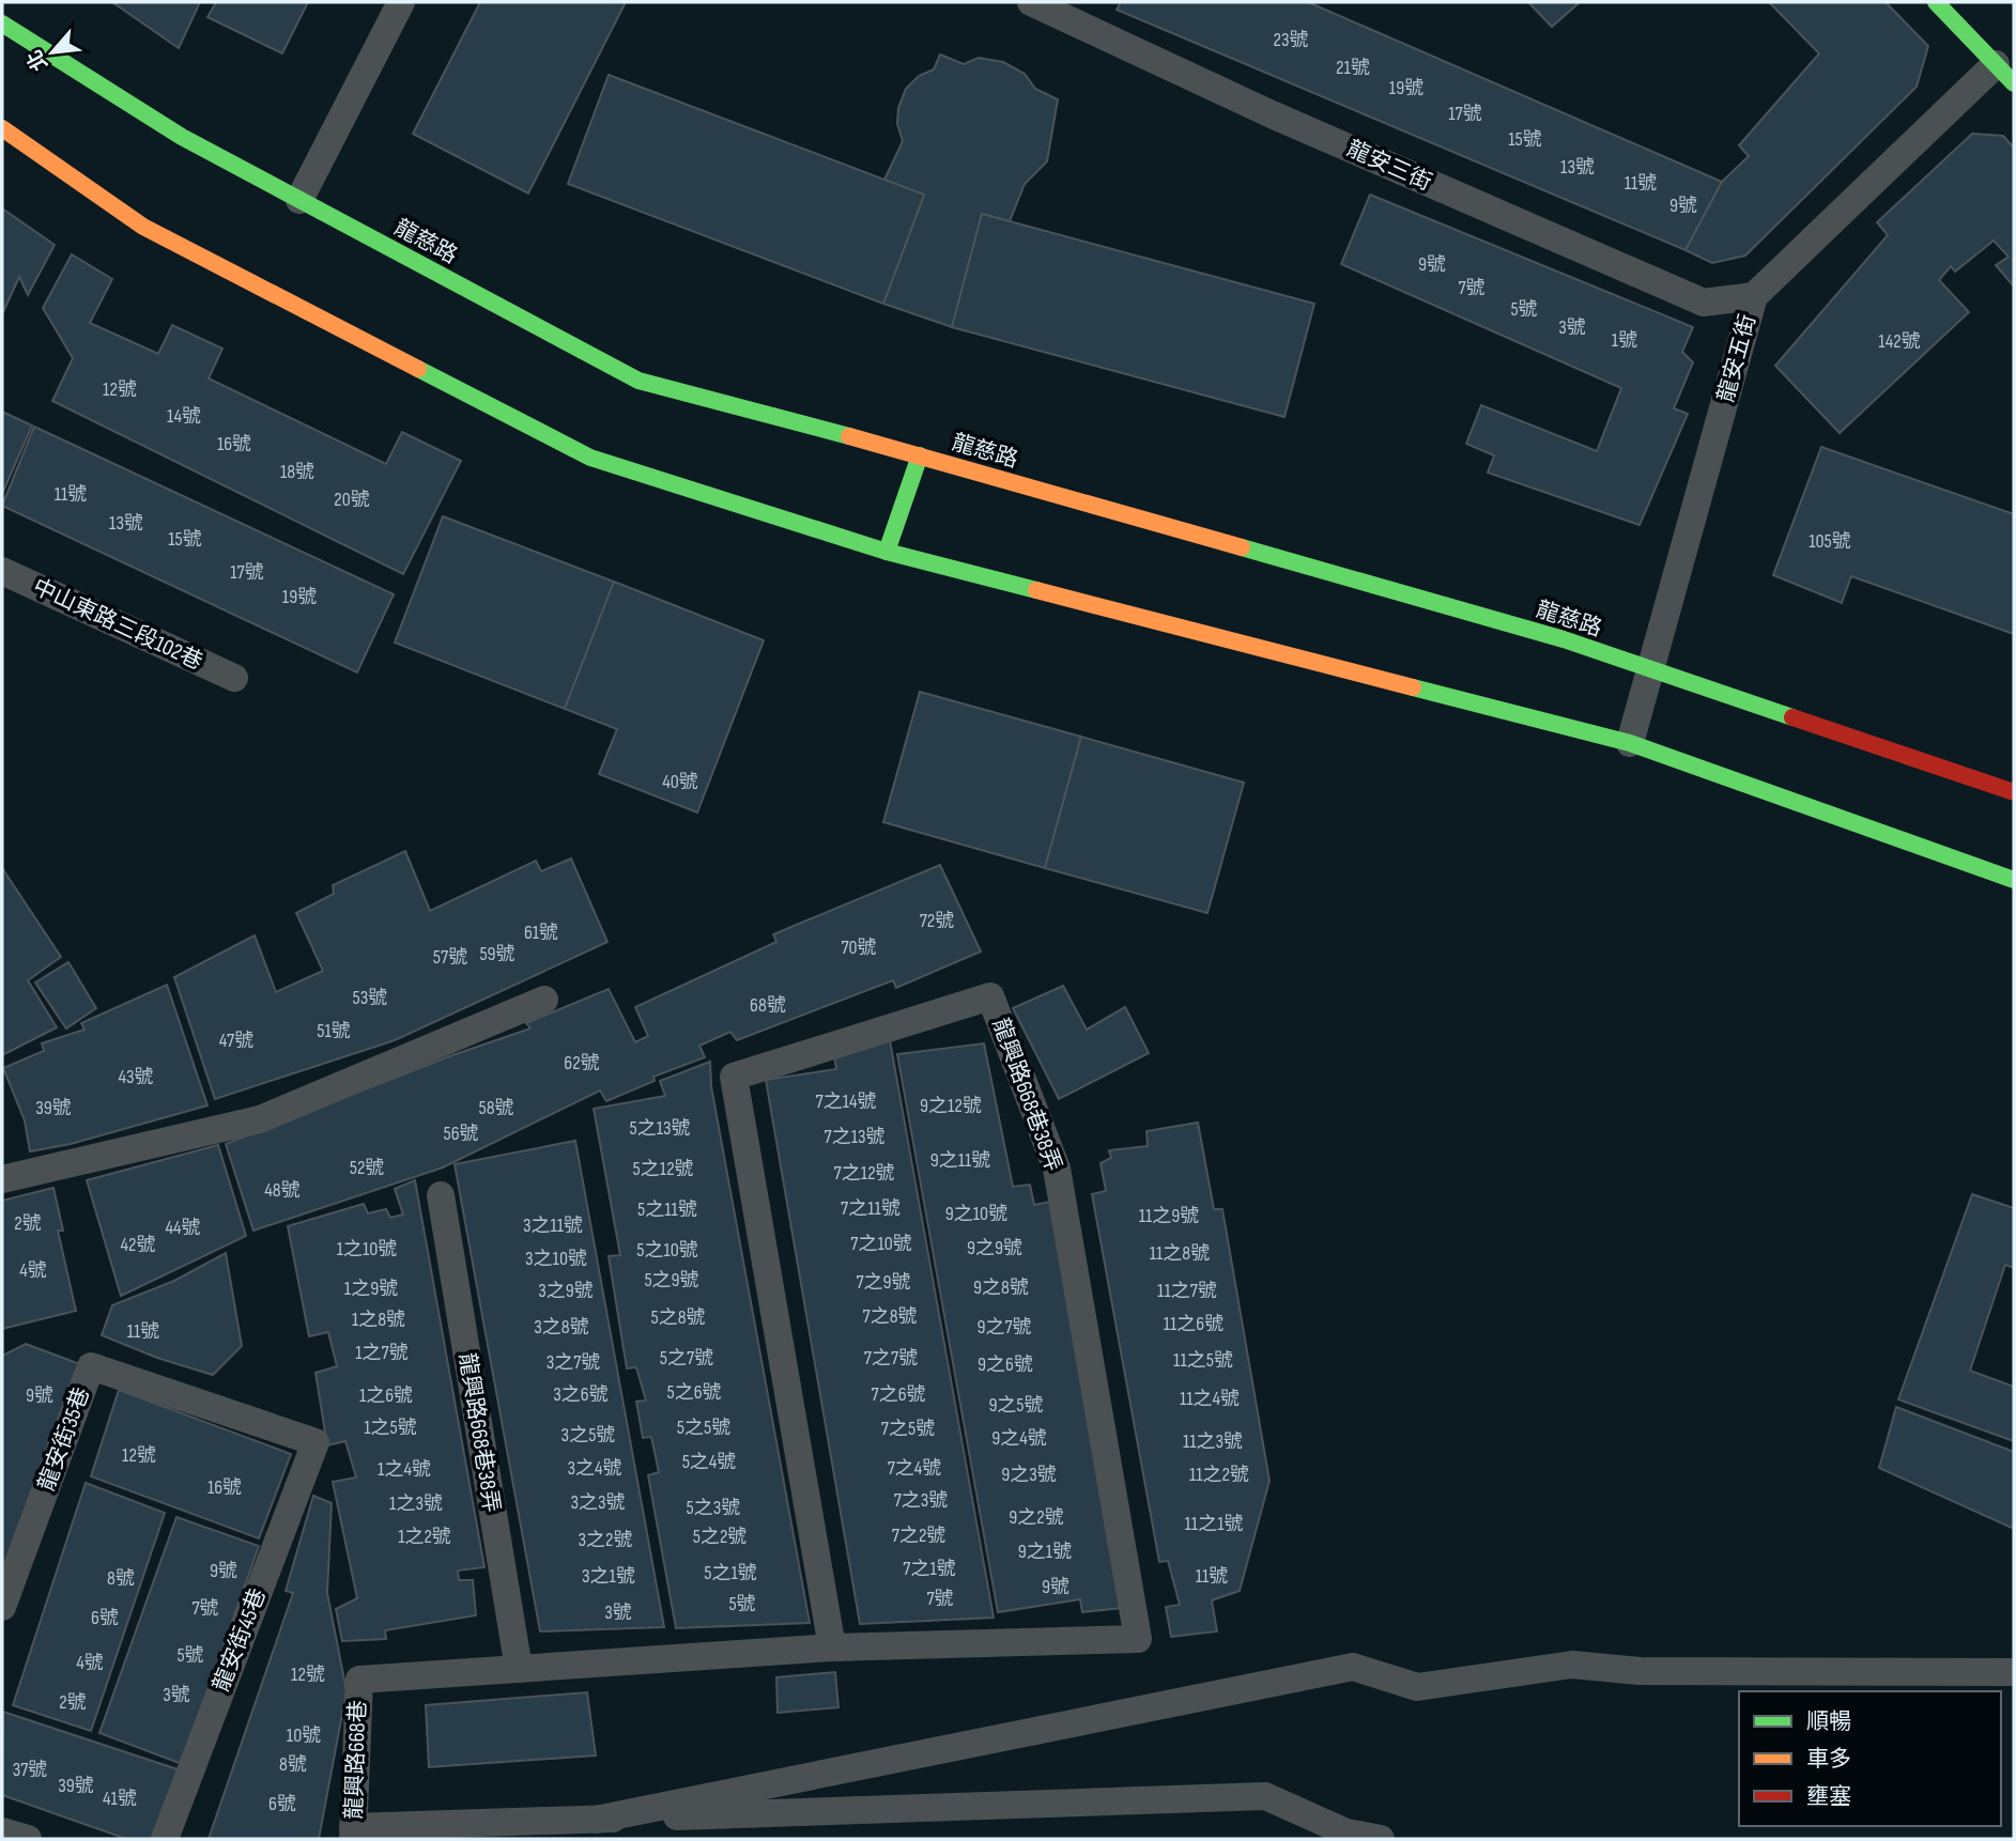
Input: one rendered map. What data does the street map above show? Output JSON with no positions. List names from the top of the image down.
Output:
{
  "streets": {
    "street": ["龍慈路"],
    "lane": [
      "龍安三街",
      "龍安五街",
      "中山東路三段102巷",
      "龍興路668巷38弄",
      "龍安街35巷",
      "龍安街45巷",
      "龍興路668巷"
    ]
  },
  "crossings": [
    ["龍安三街", "龍安五街"],
    ["龍慈路", "龍安五街"],
    ["龍興路668巷38弄", "龍興路668巷"],
    ["龍安街35巷", "龍安街45巷"]
  ],
  "house_numbers": [
    "23號",
    "21號",
    "19號",
    "17號",
    "15號",
    "13號",
    "11號",
    "9號",
    "9號",
    "7號",
    "5號",
    "3號",
    "1號",
    "142號",
    "12號",
    "14號",
    "16號",
    "18號",
    "11號",
    "20號",
    "13號",
    "15號",
    "105號",
    "17號",
    "19號",
    "40號",
    "72號",
    "61號",
    "70號",
    "59號",
    "57號",
    "53號",
    "68號",
    "51號",
    "47號",
    "62號",
    "43號",
    "7之14號",
    "9之12號",
    "39號",
    "58號",
    "5之13號",
    "56號",
    "7之13號",
    "9之11號",
    "52號",
    "5之12號",
    "7之12號",
    "48號",
    "7之11號",
    "5之11號",
    "9之10號",
    "11之9號",
    "2號",
    "3之11號",
    "44號",
    "7之10號",
    "42號",
    "9之9號",
    "1之10號",
    "5之10號",
    "11之8號",
    "3之10號",
    "4號",
    "5之9號",
    "7之9號",
    "9之8號",
    "1之9號",
    "3之9號",
    "11之7號",
    "7之8號",
    "5之8號",
    "1之8號",
    "11之6號",
    "3之8號",
    "9之7號",
    "11號",
    "1之7號",
    "5之7號",
    "7之7號",
    "11之5號",
    "3之7號",
    "9之6號",
    "5之6號",
    "3之6號",
    "7之6號",
    "9號",
    "1之6號",
    "11之4號",
    "9之5號",
    "1之5號",
    "5之5號",
    "7之5號",
    "3之5號",
    "9之4號",
    "11之3號",
    "12號",
    "5之4號",
    "3之4號",
    "7之4號",
    "1之4號",
    "9之3號",
    "11之2號",
    "16號",
    "7之3號",
    "3之3號",
    "1之3號",
    "5之3號",
    "9之2號",
    "11之1號",
    "7之2號",
    "1之2號",
    "5之2號",
    "3之2號",
    "9之1號",
    "7之1號",
    "9號",
    "5之1號",
    "3之1號",
    "11號",
    "8號",
    "9號",
    "7號",
    "5號",
    "7號",
    "3號",
    "6號",
    "5號",
    "4號",
    "12號",
    "3號",
    "2號",
    "10號",
    "8號",
    "37號",
    "39號",
    "41號",
    "6號"
  ],
  "legend": ["順暢", "車多", "壅塞"],
  "north": "bottom left"
}
